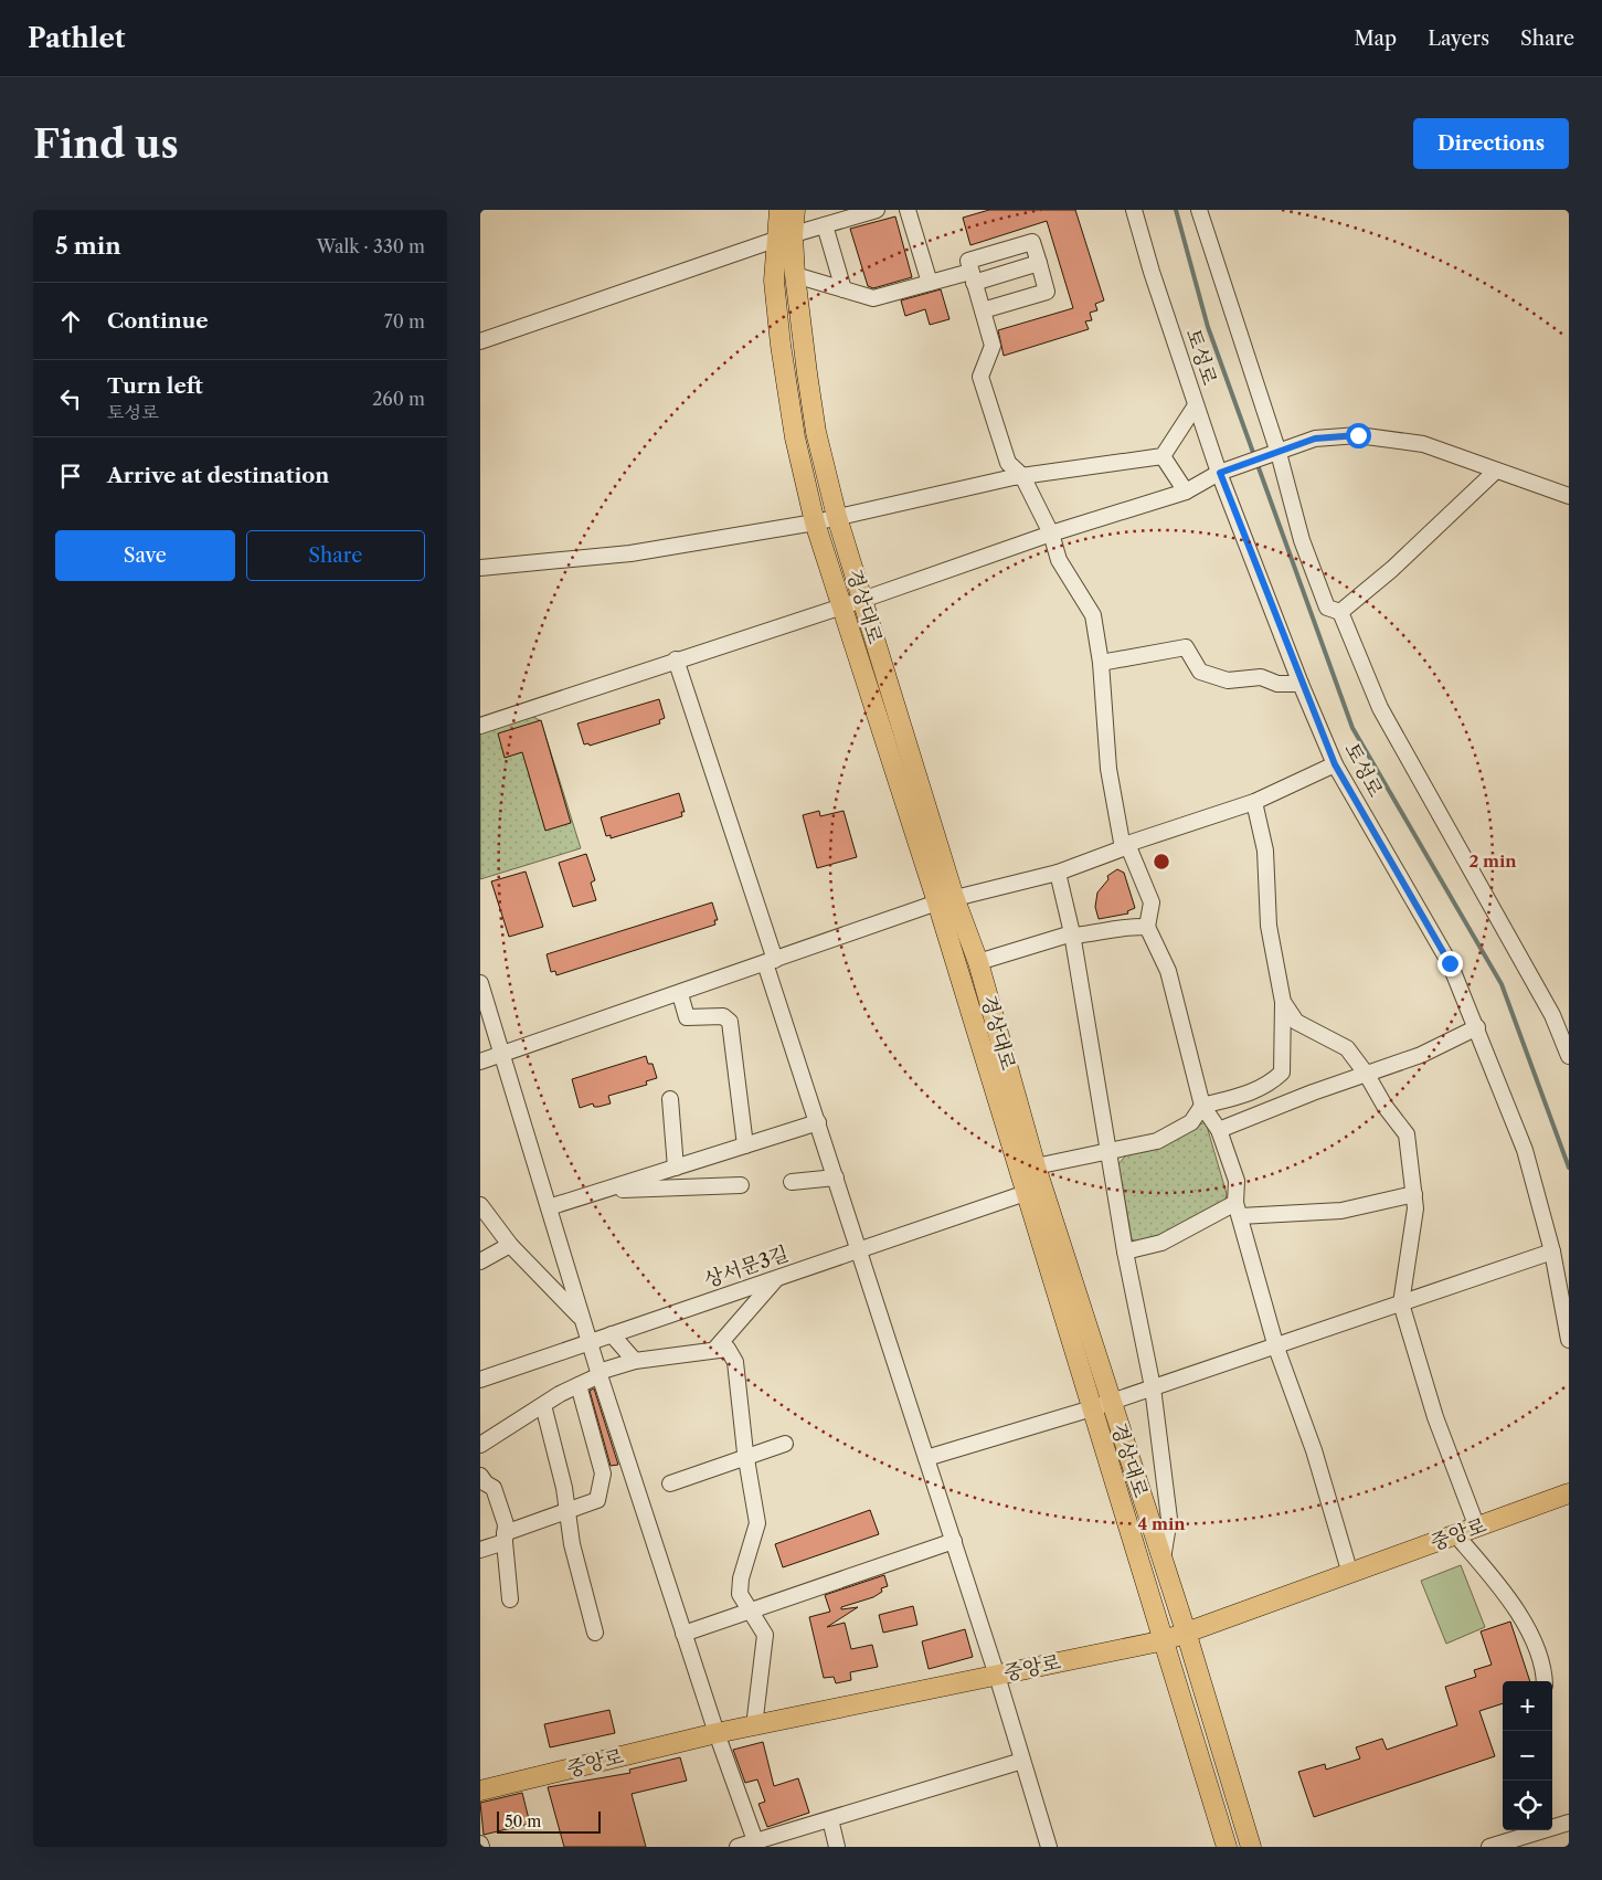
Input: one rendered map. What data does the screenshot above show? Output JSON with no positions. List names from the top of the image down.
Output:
{
  "streets": {
    "main road": ["경상대로", "중앙로"],
    "street": ["토성로", "상서문3길"]
  },
  "crossings": [
    ["경상대로", "상서문3길"],
    ["경상대로", "중앙로"]
  ],
  "scale_bar": "50 m",
  "page": {
    "header": "Pathlet",
    "nav": ["Map", "Layers", "Share"],
    "buttons": [
      "Directions",
      ["Save", "Share"]
    ],
    "title": "Find us",
    "heading": ["5 min", "Walk · 330 m"],
    "list": [
      ["Continue", "70 m"],
      ["Turn left", "토성로", "260 m"],
      "Arrive at destination"
    ],
    "map_buttons": ["+", "−"],
    "scale": "50 m"
  },
  "rings": ["2 min", "4 min"]
}
